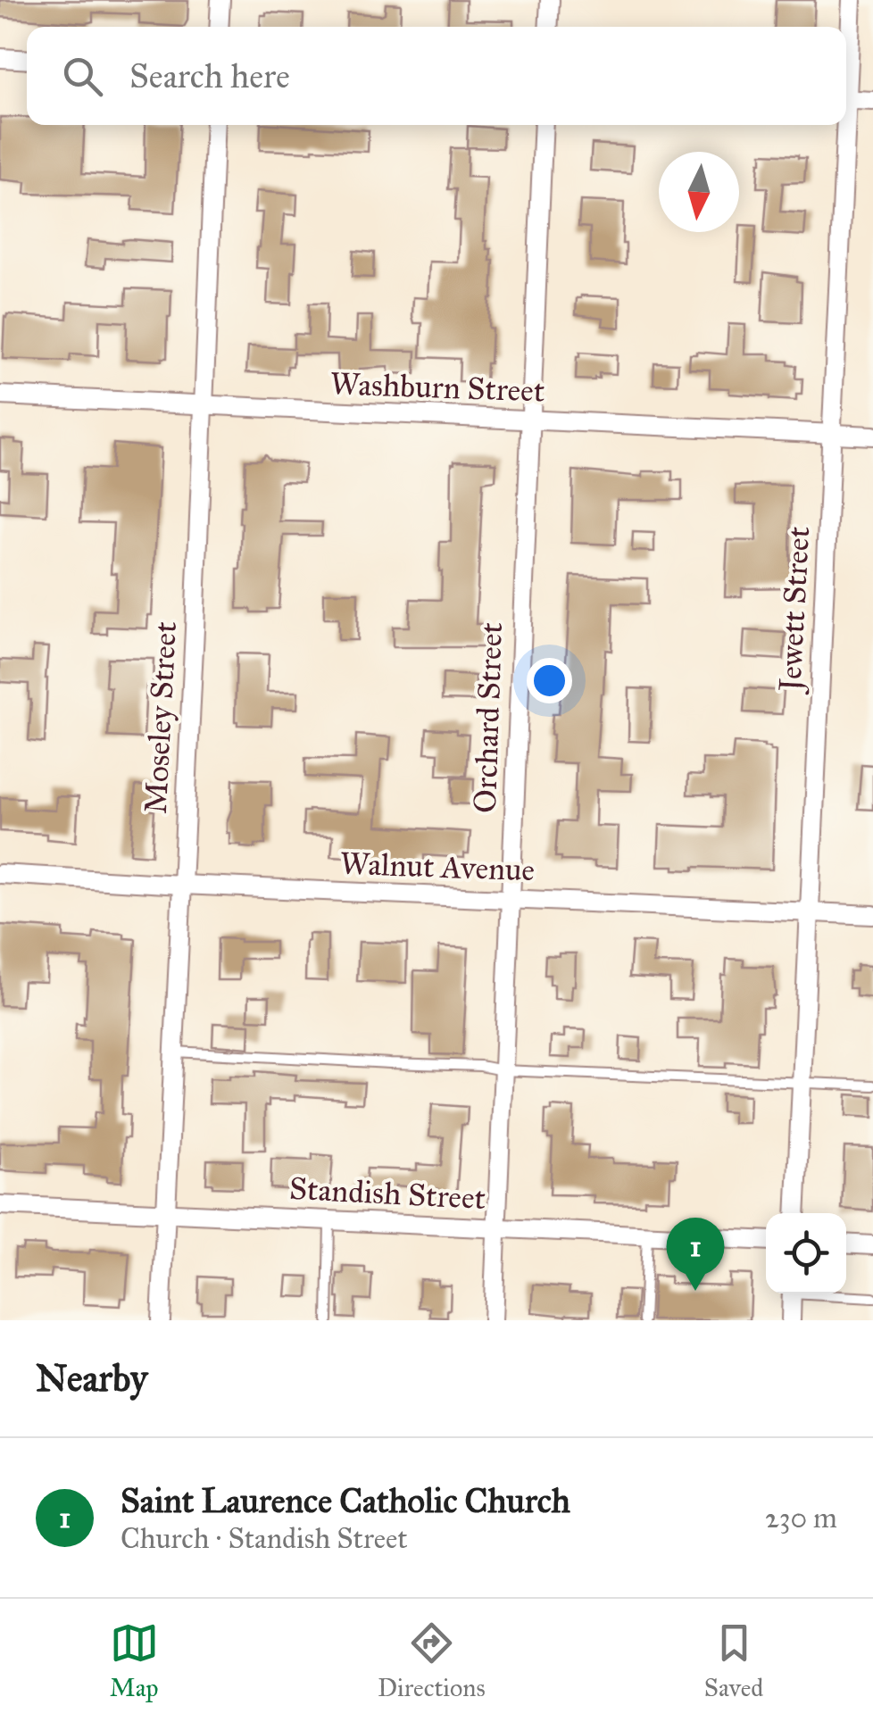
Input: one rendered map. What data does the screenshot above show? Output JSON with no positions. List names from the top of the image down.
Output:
{
  "streets": {
    "street": [
      "Washburn Street",
      "Jewett Street",
      "Moseley Street",
      "Orchard Street",
      "Walnut Avenue",
      "Standish Street"
    ]
  },
  "crossings": [
    ["Washburn Street", "Jewett Street"],
    ["Washburn Street", "Moseley Street"],
    ["Washburn Street", "Orchard Street"],
    ["Jewett Street", "Walnut Avenue"],
    ["Moseley Street", "Walnut Avenue"],
    ["Moseley Street", "Standish Street"],
    ["Orchard Street", "Walnut Avenue"],
    ["Orchard Street", "Standish Street"]
  ],
  "north": "bottom",
  "page": {
    "search": "Search here",
    "pins": "1",
    "heading": "Nearby",
    "list": [
      {
        "mark": "1",
        "name": "Saint Laurence Catholic Church",
        "note": "Church · Standish Street",
        "value": "230 m"
      }
    ],
    "nav": ["Map", "Directions", "Saved"]
  }
}
